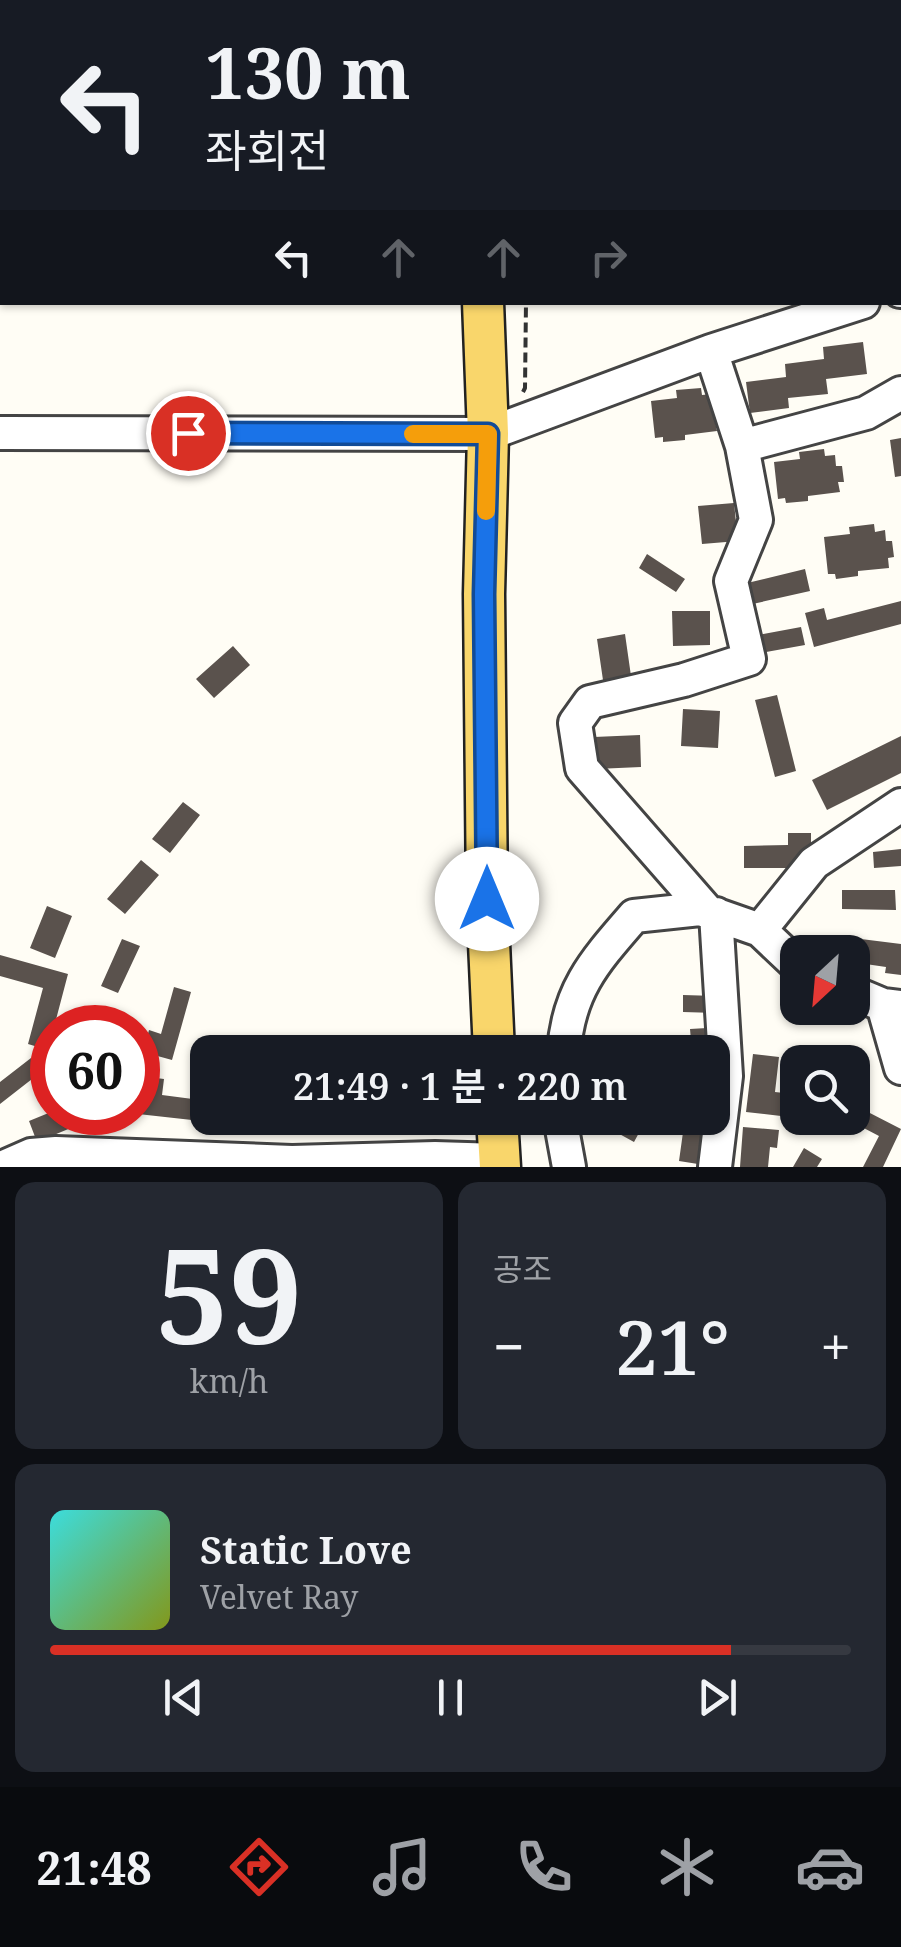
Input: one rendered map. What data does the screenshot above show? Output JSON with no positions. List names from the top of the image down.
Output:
{
  "north": "bottom left",
  "page": {
    "turn": ["130 m", "좌회전"],
    "limit": "60",
    "trip": "21:49 · 1 분 · 220 m",
    "tile": [
      ["59", "km/h"],
      "공조"
    ],
    "heat": ["−", "21°", "+"],
    "song": ["Static Love", "Velvet Ray"],
    "tabs": "21:48"
  }
}
